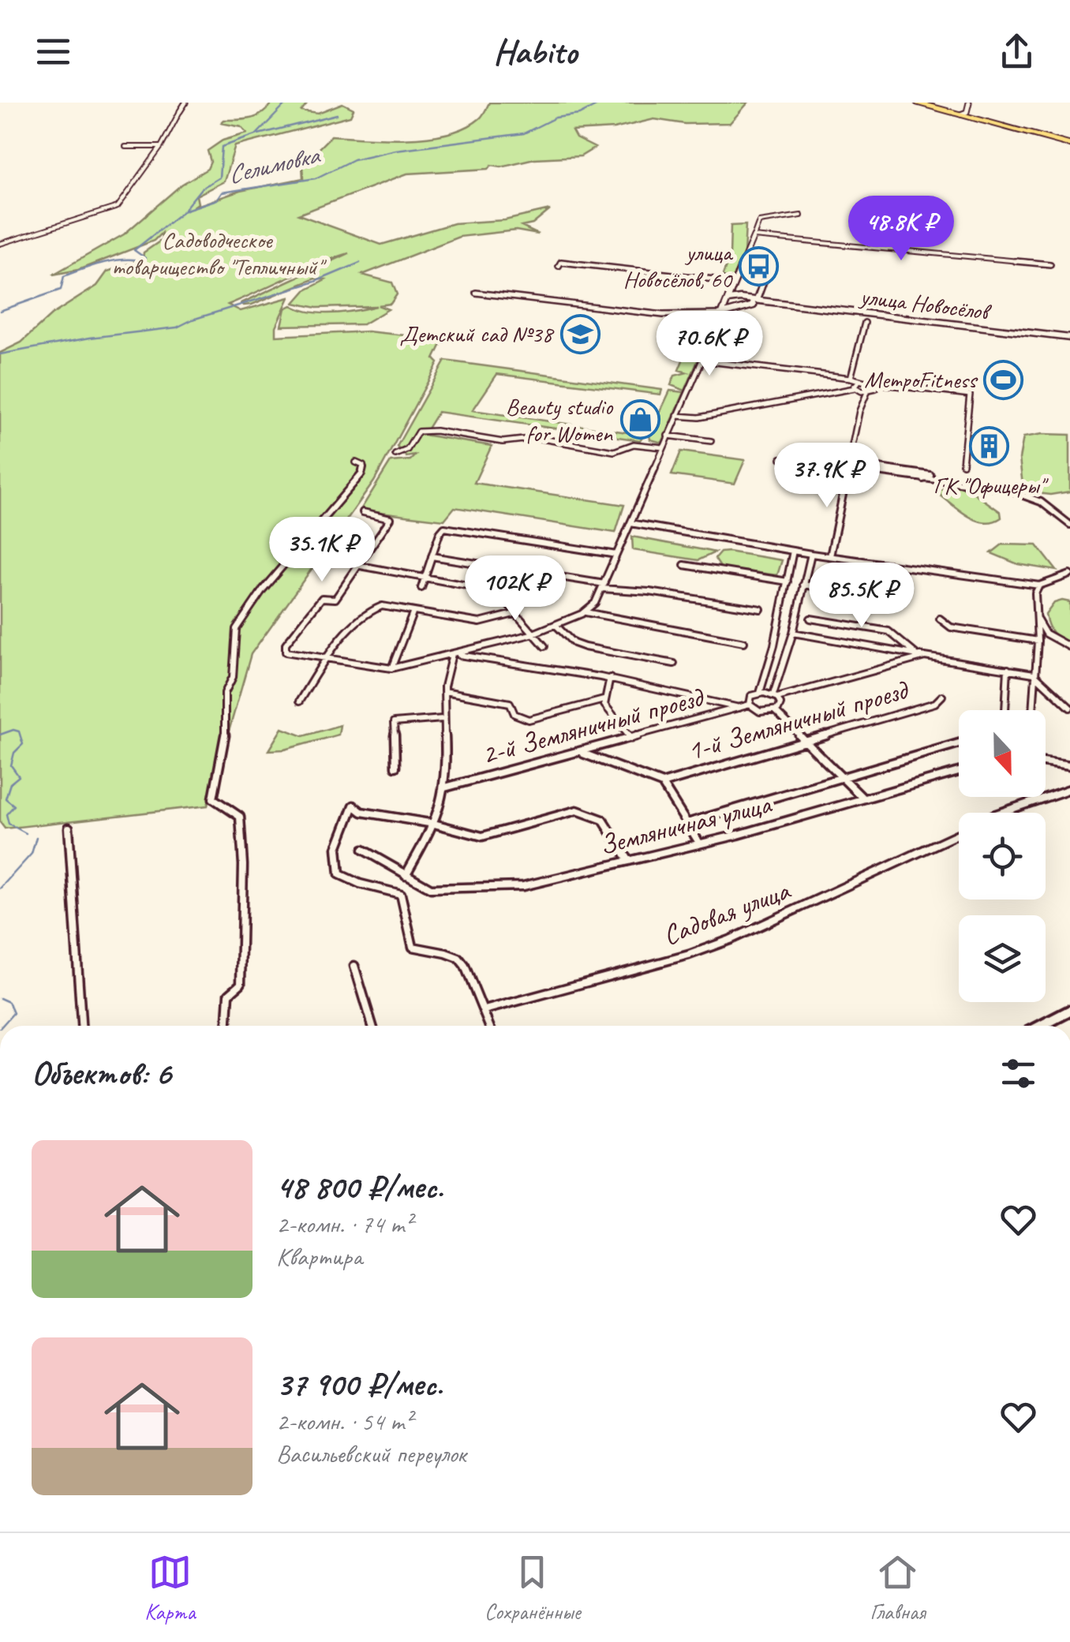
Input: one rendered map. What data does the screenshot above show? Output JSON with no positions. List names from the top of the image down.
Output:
{
  "streets": {
    "street": [
      "улица Новосёлов",
      "1-й Земляничный проезд",
      "2-й Земляничный проезд",
      "Земляничная улица",
      "Садовая улица"
    ]
  },
  "water": ["Селимовка"],
  "parks": ["Садоводческое товарищество \"Тепличный\""],
  "places": {
    "bus stop": ["улица Новосёлов, 60"],
    "school or university": ["Детский сад №38"],
    "sports": ["МетроFitness"],
    "shop": ["Beauty studio for Women"],
    "building": ["ГК \"Офицеры\""]
  },
  "north": "bottom",
  "page": {
    "header": "Habito",
    "price": [
      "48.8K ₽",
      "70.6K ₽",
      "37.9K ₽",
      "35.1K ₽",
      "102K ₽",
      "85.5K ₽"
    ],
    "heading": "Объектов: 6",
    "list": [
      {
        "name": "48 800 ₽/мес.",
        "note": "2-комн. · 74 m² · Квартира"
      },
      {
        "name": "37 900 ₽/мес.",
        "note": "2-комн. · 54 m² · Васильевский переулок"
      }
    ],
    "tabs": ["Карта", "Сохранённые", "Главная"]
  }
}
